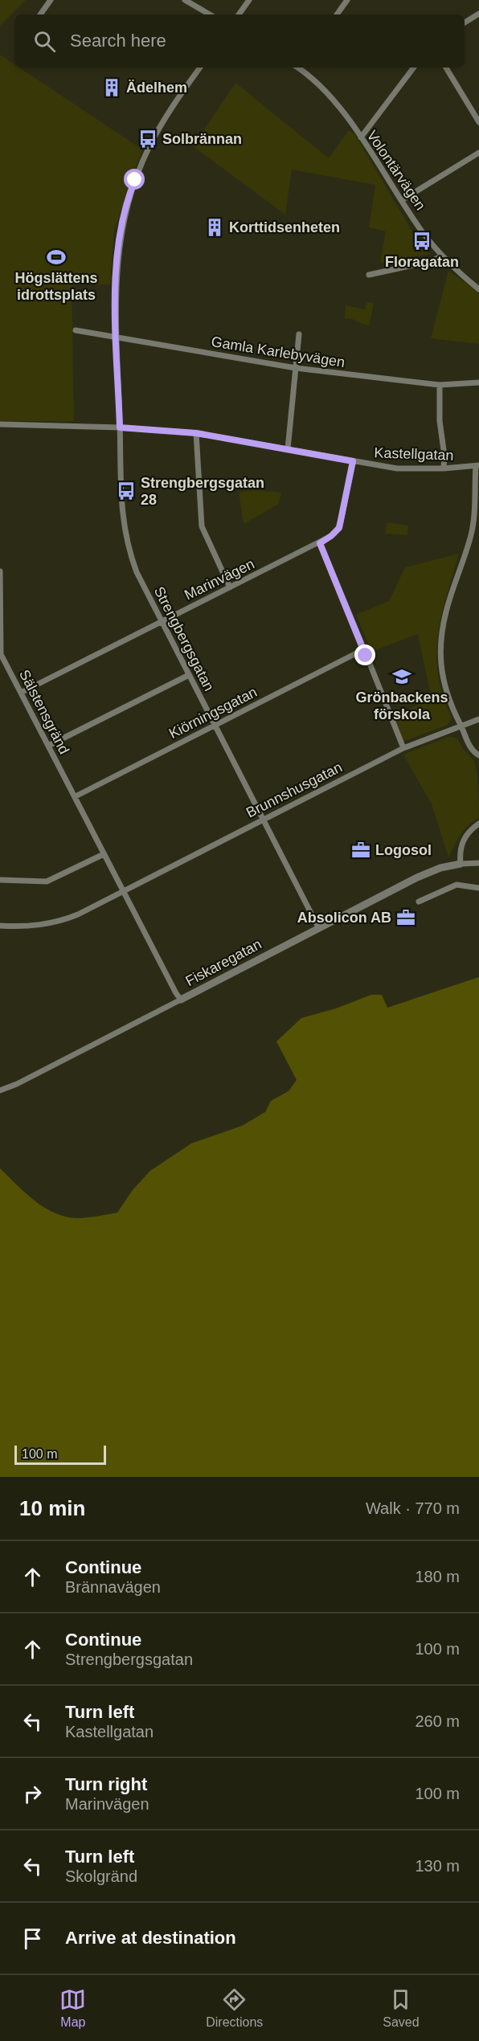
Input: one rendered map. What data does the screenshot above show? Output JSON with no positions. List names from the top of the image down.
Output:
{
  "streets": {
    "street": [
      "Volontärvägen",
      "Gamla Karlebyvägen",
      "Kastellgatan",
      "Marinvägen",
      "Strengbergsgatan",
      "Sälstensgränd",
      "Kiörningsgatan",
      "Brunnshusgatan",
      "Fiskaregatan"
    ]
  },
  "crossings": [
    ["Gamla Karlebyvägen", "Strengbergsgatan"],
    ["Kastellgatan", "Marinvägen"],
    ["Kastellgatan", "Strengbergsgatan"],
    ["Marinvägen", "Strengbergsgatan"],
    ["Marinvägen", "Sälstensgränd"],
    ["Strengbergsgatan", "Kiörningsgatan"],
    ["Strengbergsgatan", "Brunnshusgatan"],
    ["Strengbergsgatan", "Fiskaregatan"],
    ["Sälstensgränd", "Kiörningsgatan"],
    ["Sälstensgränd", "Brunnshusgatan"],
    ["Sälstensgränd", "Fiskaregatan"]
  ],
  "places": {
    "building": ["Ädelhem", "Korttidsenheten"],
    "bus stop": ["Solbrännan", "Floragatan", "Strengbergsgatan 28"],
    "sports": ["Högslättens idrottsplats"],
    "school or university": ["Grönbackens förskola"],
    "office": ["Logosol", "Absolicon AB"]
  },
  "scale_bar": "100 m",
  "page": {
    "search": "Search here",
    "scale": "100 m",
    "heading": ["10 min", "Walk · 770 m"],
    "list": [
      ["Continue", "Brännavägen", "180 m"],
      ["Continue", "Strengbergsgatan", "100 m"],
      ["Turn left", "Kastellgatan", "260 m"],
      ["Turn right", "Marinvägen", "100 m"],
      ["Turn left", "Skolgränd", "130 m"],
      "Arrive at destination"
    ],
    "nav": ["Map", "Directions", "Saved"]
  }
}
